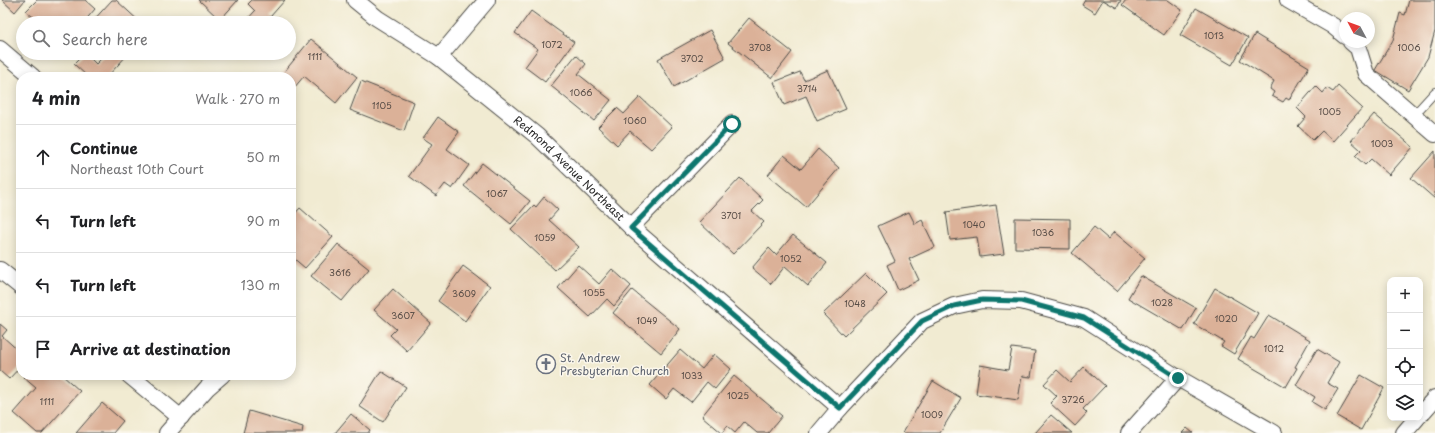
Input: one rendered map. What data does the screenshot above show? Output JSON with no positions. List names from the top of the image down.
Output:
{
  "streets": {
    "street": ["Redmond Avenue Northeast"]
  },
  "places": {
    "church": ["St. Andrew Presbyterian Church"]
  },
  "house_numbers": [
    "1013",
    "1072",
    "3708",
    "1006",
    "1111",
    "3702",
    "3714",
    "1066",
    "1105",
    "1005",
    "1060",
    "1003",
    "1067",
    "3701",
    "1040",
    "1036",
    "1059",
    "1052",
    "3616",
    "1055",
    "3609",
    "1028",
    "1048",
    "3607",
    "1020",
    "1049",
    "1012",
    "1033",
    "1025",
    "3726",
    "1111",
    "1009"
  ],
  "north": "top left",
  "page": {
    "search": "Search here",
    "heading": ["4 min", "Walk · 270 m"],
    "list": [
      ["Continue", "Northeast 10th Court", "50 m"],
      ["Turn left", "90 m"],
      ["Turn left", "130 m"],
      "Arrive at destination"
    ],
    "map_buttons": ["+", "−"]
  }
}
